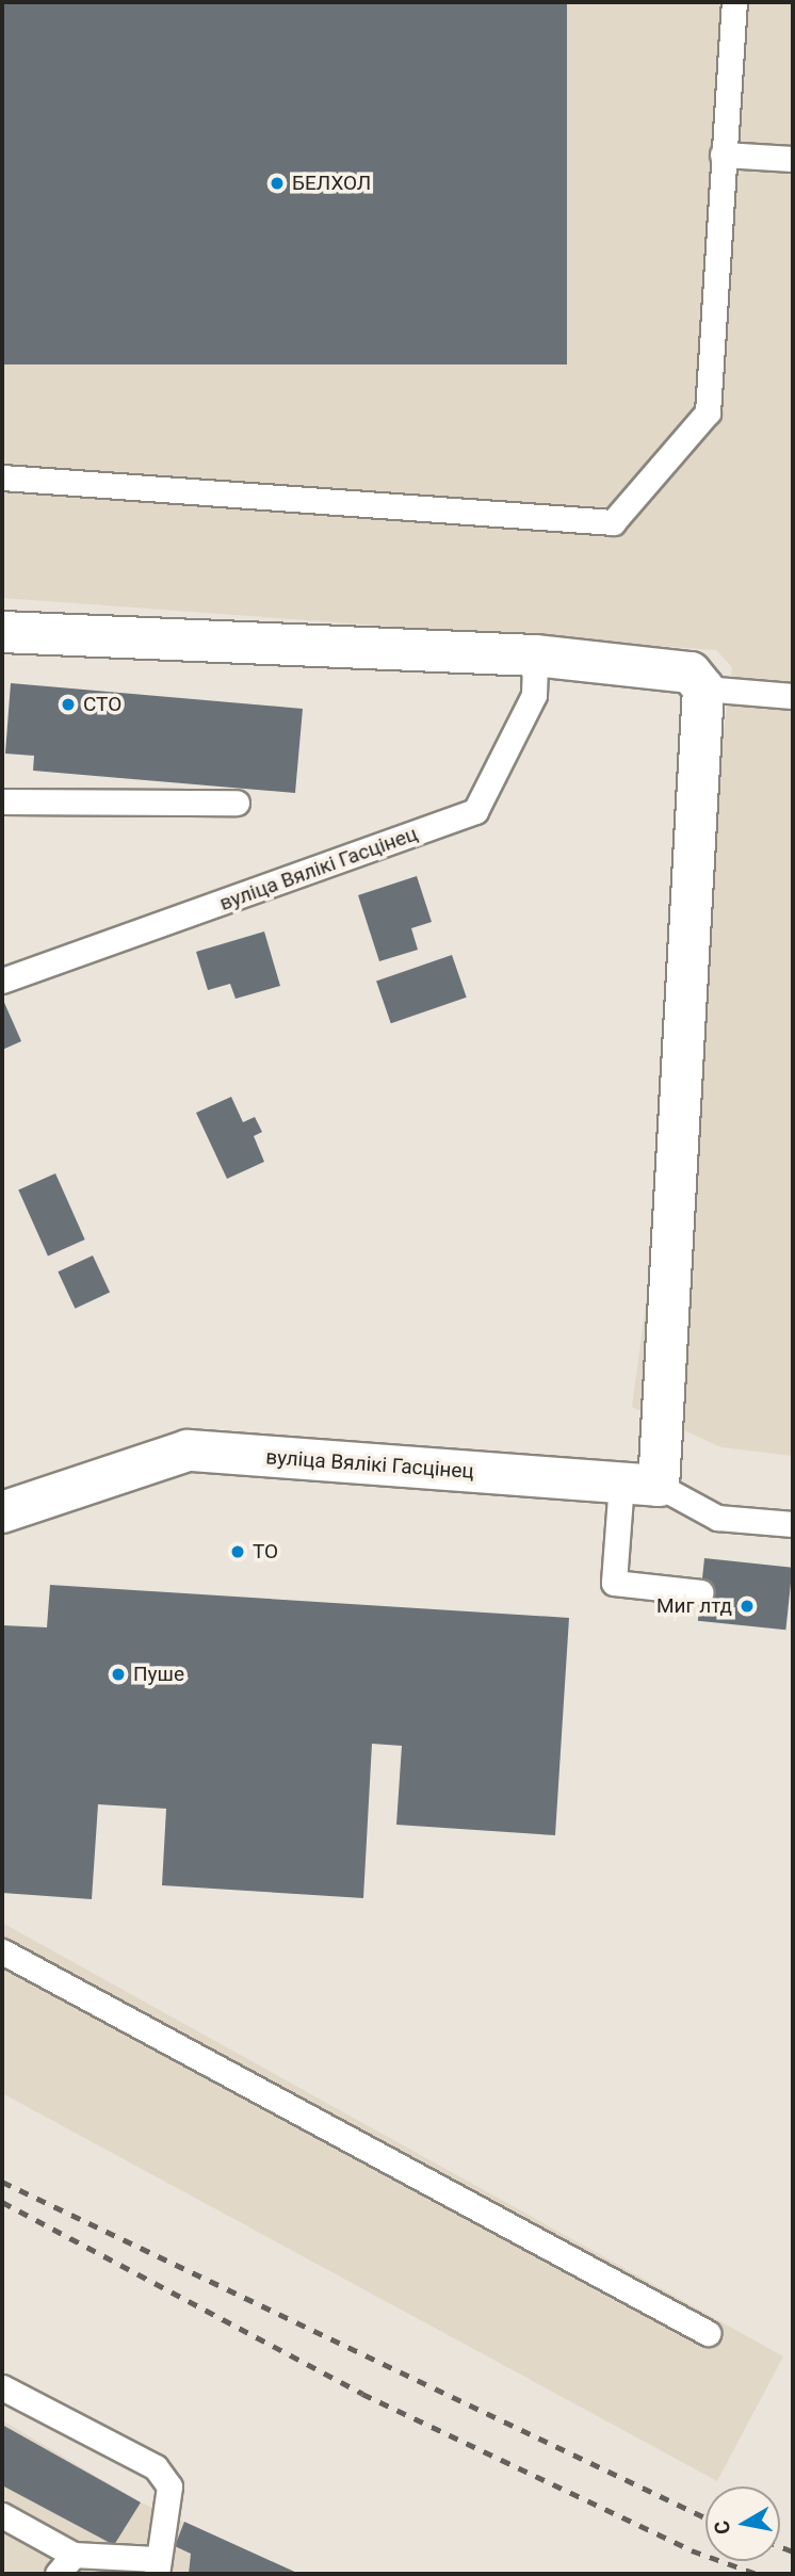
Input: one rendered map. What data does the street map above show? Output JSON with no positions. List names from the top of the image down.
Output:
{
  "streets": {
    "street": ["вуліца Вялікі Гасцінец"]
  },
  "places": [
    "БЕЛХОЛ",
    "СТО",
    "ТО",
    "Миг лтд",
    "Пуше"
  ],
  "north": "left"
}
